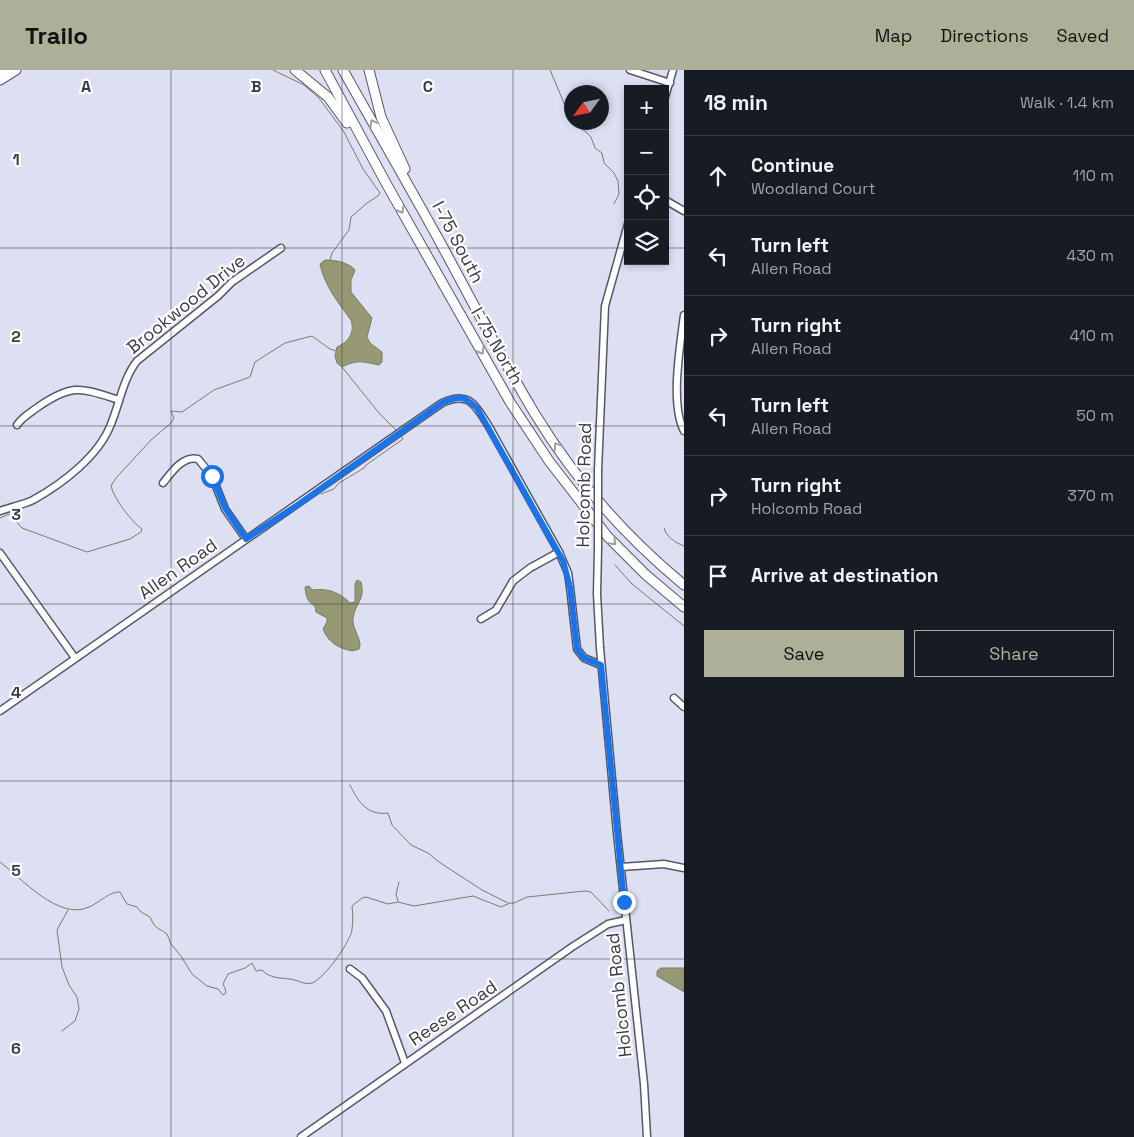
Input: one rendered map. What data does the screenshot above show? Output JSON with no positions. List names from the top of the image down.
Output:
{
  "streets": {
    "highway": ["I-75 South", "I-75 North"],
    "street": [
      "Brookwood Drive",
      "Holcomb Road",
      "Allen Road",
      "Reese Road"
    ]
  },
  "crossings": [
    ["Holcomb Road", "Allen Road"],
    ["Holcomb Road", "Reese Road"]
  ],
  "one_way": ["I-75 North"],
  "north": "bottom left",
  "page": {
    "header": "Trailo",
    "nav": ["Map", "Directions", "Saved"],
    "heading": ["18 min", "Walk · 1.4 km"],
    "map_buttons": ["+", "−"],
    "list": [
      ["Continue", "Woodland Court", "110 m"],
      ["Turn left", "Allen Road", "430 m"],
      ["Turn right", "Allen Road", "410 m"],
      ["Turn left", "Allen Road", "50 m"],
      ["Turn right", "Holcomb Road", "370 m"],
      "Arrive at destination"
    ],
    "buttons": ["Save", "Share"]
  },
  "grid": {
    "columns": ["A", "B", "C"],
    "rows": [
      "1",
      "2",
      "3",
      "4",
      "5",
      "6"
    ]
  }
}
